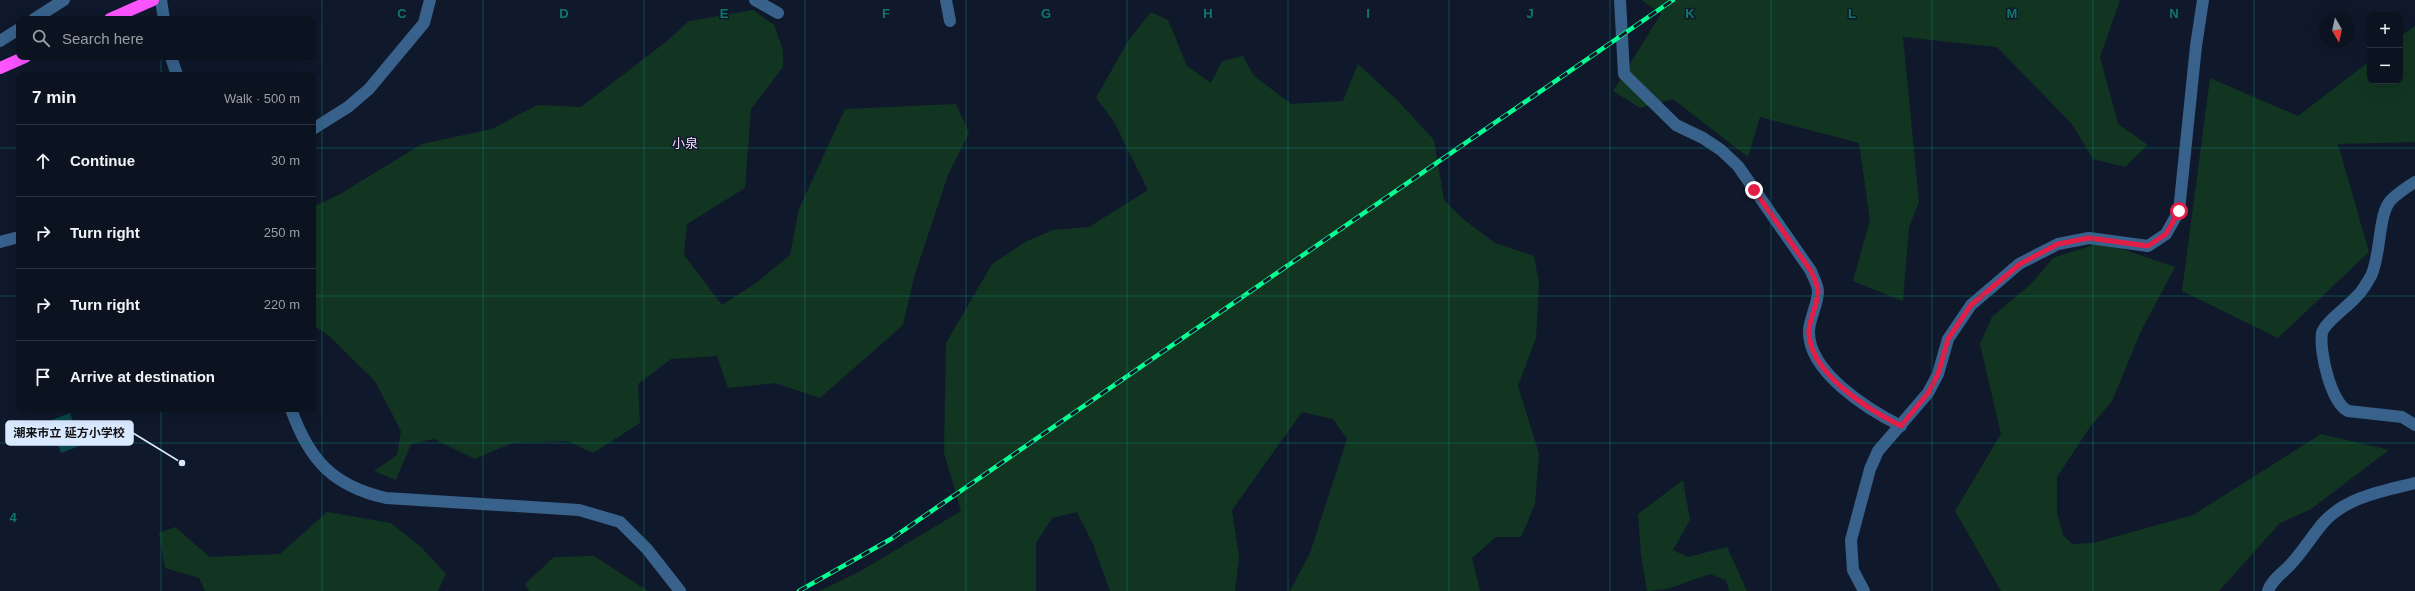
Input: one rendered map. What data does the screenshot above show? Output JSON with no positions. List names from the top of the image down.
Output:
{
  "districts": ["小泉"],
  "places": ["潮来市立 延方小学校"],
  "north": "bottom",
  "page": {
    "map_buttons": ["+", "−"],
    "search": "Search here",
    "heading": ["7 min", "Walk · 500 m"],
    "list": [
      ["Continue", "30 m"],
      ["Turn right", "250 m"],
      ["Turn right", "220 m"],
      "Arrive at destination"
    ]
  },
  "grid": {
    "columns": [
      "C",
      "D",
      "E",
      "F",
      "G",
      "H",
      "I",
      "J",
      "K",
      "L",
      "M",
      "N"
    ],
    "rows": ["4"]
  }
}
